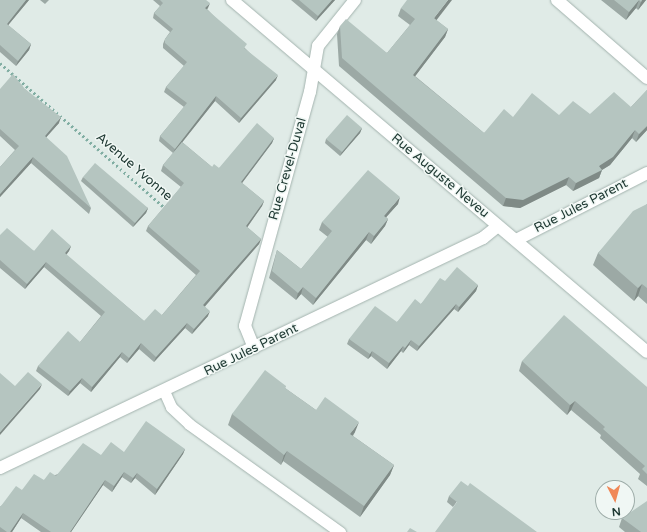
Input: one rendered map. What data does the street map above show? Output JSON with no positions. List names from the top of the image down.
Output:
{
  "streets": {
    "street": ["Rue Crevel-Duval", "Rue Auguste Neveu", "Rue Jules Parent"],
    "path": ["Avenue Yvonne"]
  },
  "crossings": [
    ["Rue Crevel-Duval", "Rue Auguste Neveu"],
    ["Rue Crevel-Duval", "Rue Jules Parent"],
    ["Rue Auguste Neveu", "Rue Jules Parent"]
  ],
  "north": "bottom"
}
